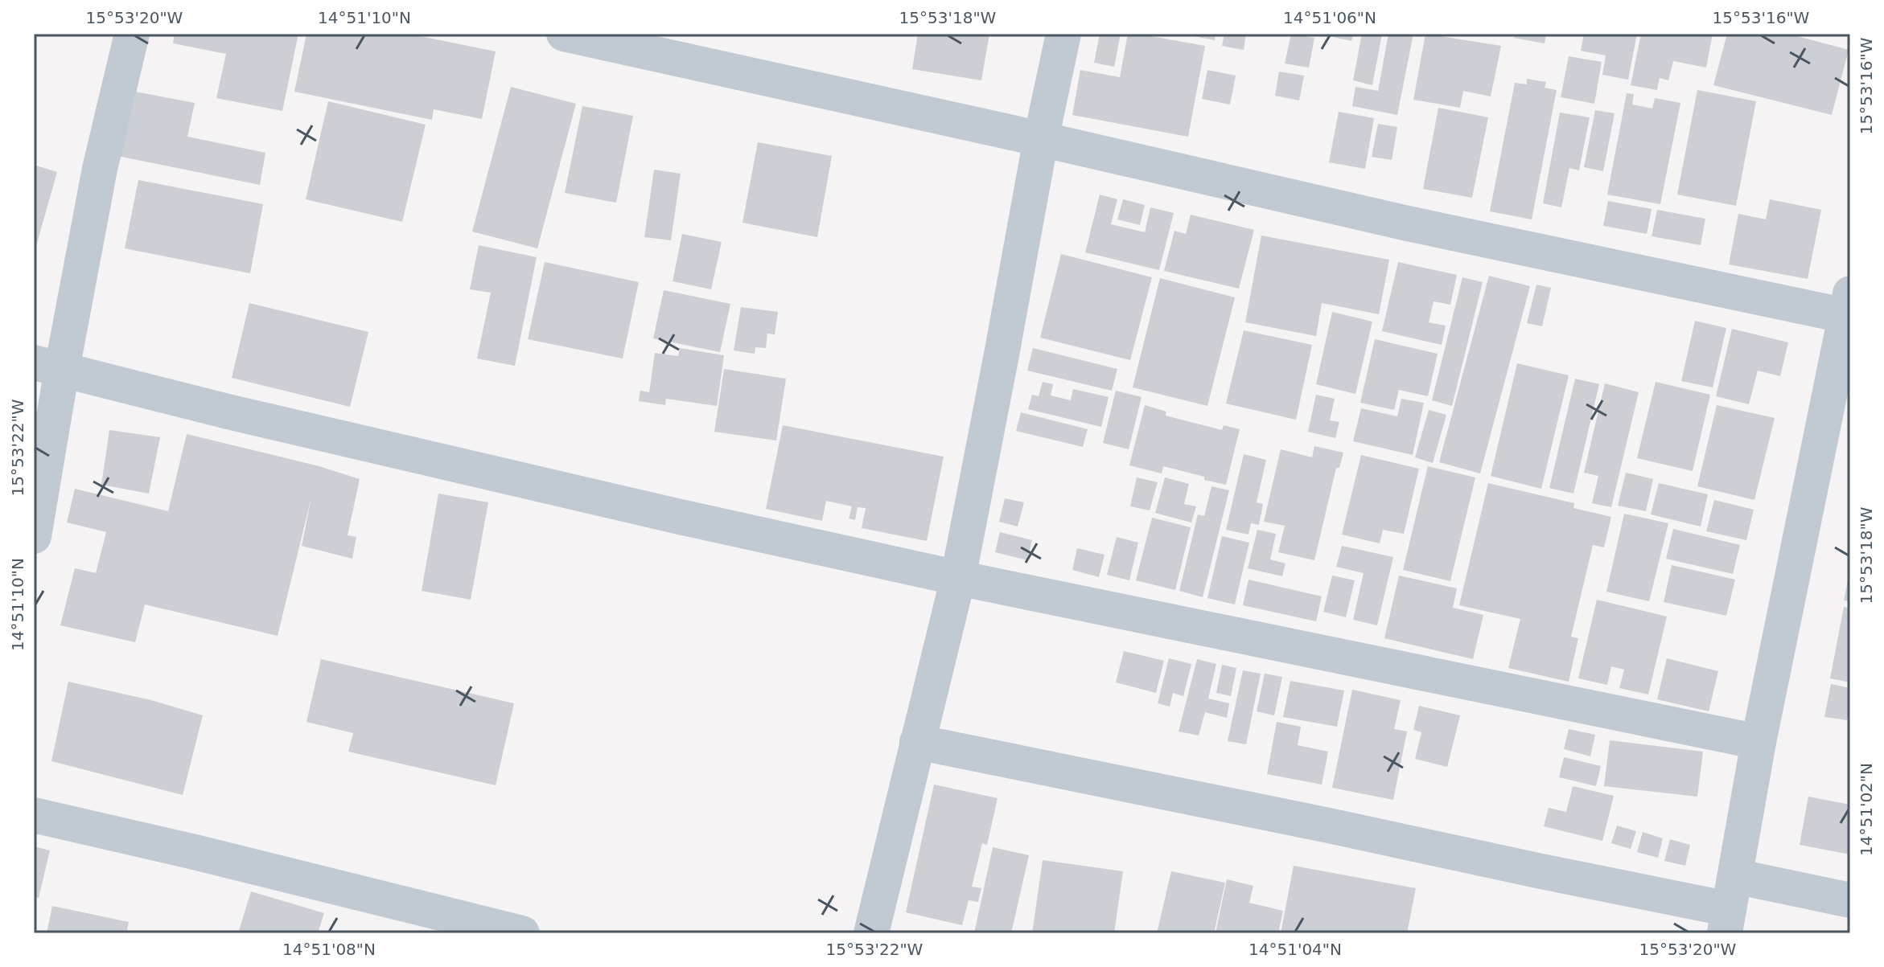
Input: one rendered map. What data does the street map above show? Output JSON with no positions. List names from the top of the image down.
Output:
{
  "coordinates": [
    "15°53'20\"W",
    "14°51'10\"N",
    "15°53'18\"W",
    "14°51'06\"N",
    "15°53'16\"W",
    "15°53'22\"W",
    "14°51'02\"N",
    "14°51'08\"N",
    "14°51'04\"N"
  ]
}
